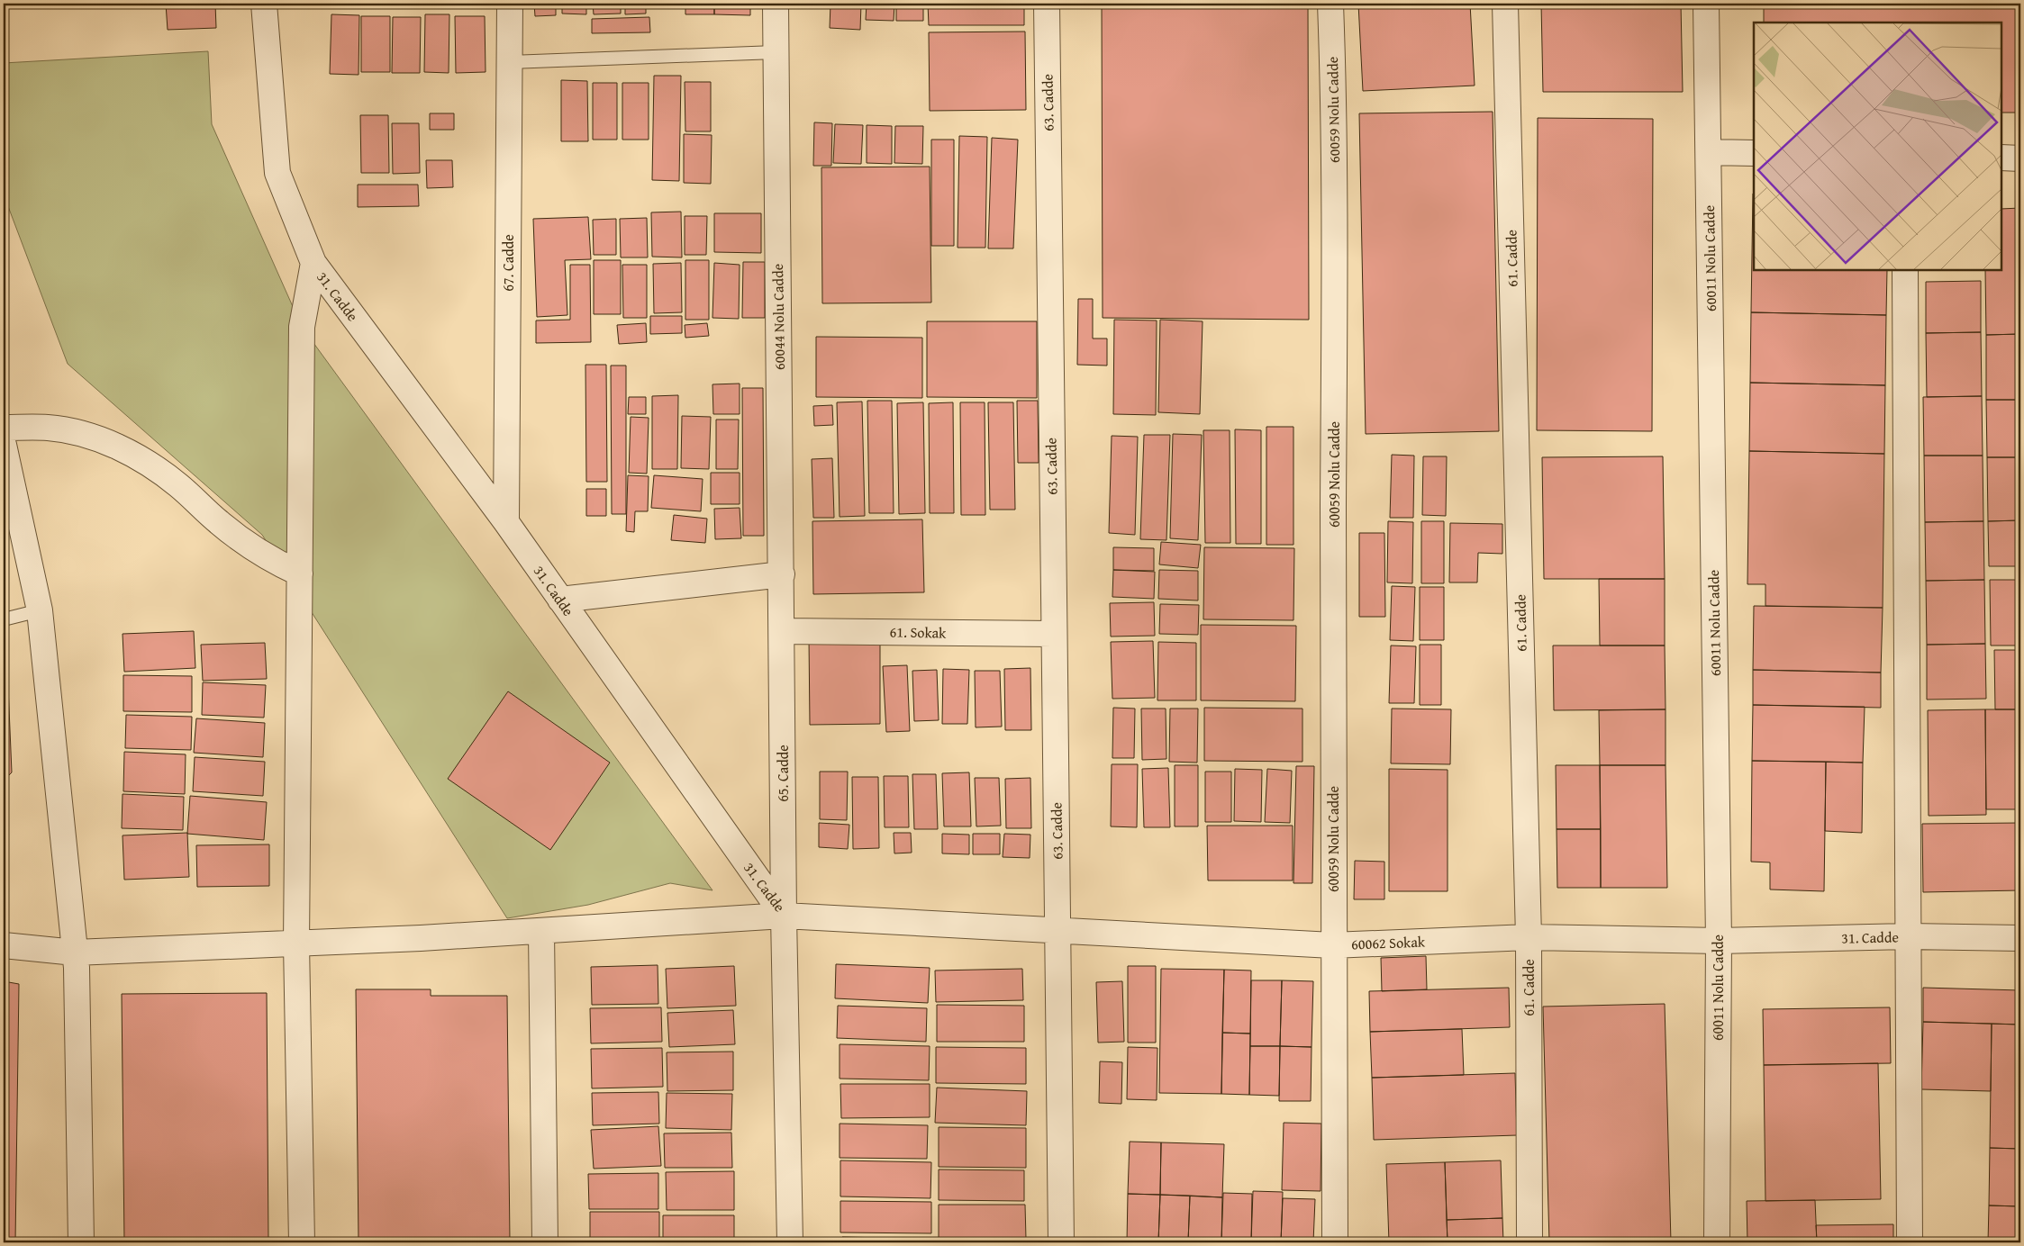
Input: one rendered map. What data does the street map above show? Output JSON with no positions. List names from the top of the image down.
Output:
{
  "streets": {
    "street": [
      "63. Cadde",
      "60059 Nolu Cadde",
      "61. Cadde",
      "60011 Nolu Cadde",
      "67. Cadde",
      "31. Cadde",
      "60044 Nolu Cadde",
      "61. Sokak",
      "65. Cadde",
      "60062 Sokak"
    ]
  },
  "crossings": [
    ["63. Cadde", "31. Cadde"],
    ["63. Cadde", "61. Sokak"],
    ["63. Cadde", "60062 Sokak"],
    ["60059 Nolu Cadde", "60062 Sokak"],
    ["61. Cadde", "60062 Sokak"],
    ["60011 Nolu Cadde", "31. Cadde"],
    ["60011 Nolu Cadde", "60062 Sokak"],
    ["67. Cadde", "31. Cadde"],
    ["31. Cadde", "65. Cadde"],
    ["31. Cadde", "60062 Sokak"],
    ["60044 Nolu Cadde", "61. Sokak"],
    ["60044 Nolu Cadde", "65. Cadde"],
    ["61. Sokak", "65. Cadde"]
  ]
}
